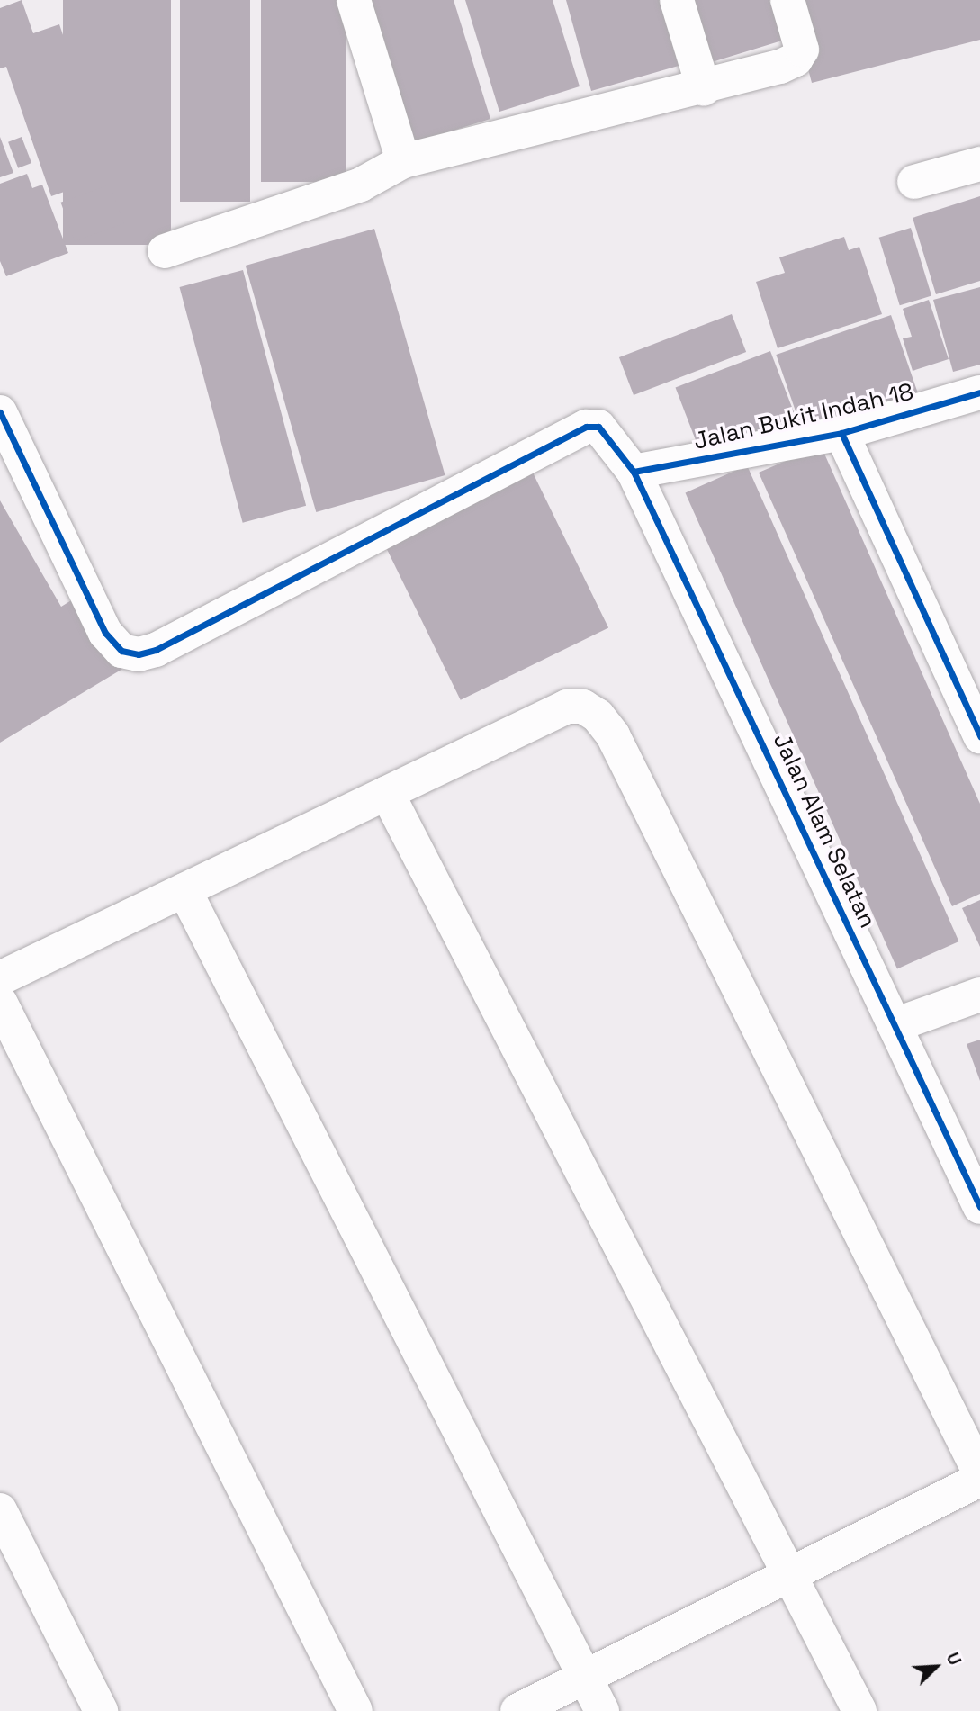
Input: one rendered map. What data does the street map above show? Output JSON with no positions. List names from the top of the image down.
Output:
{
  "streets": {
    "street": ["Jalan Bukit Indah 18", "Jalan Alam Selatan"]
  },
  "crossings": [
    ["Jalan Bukit Indah 18", "Jalan Alam Selatan"]
  ],
  "north": "top right"
}
